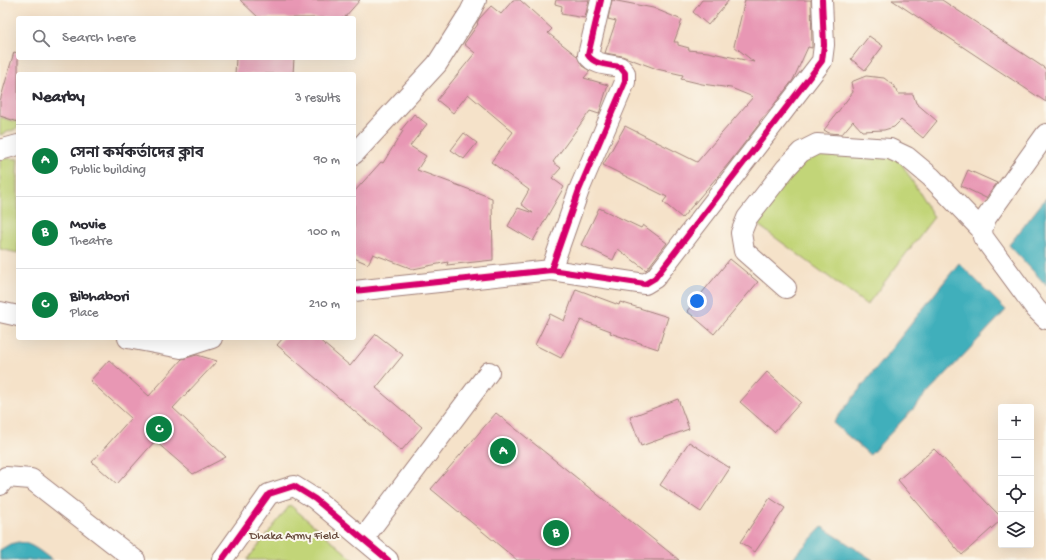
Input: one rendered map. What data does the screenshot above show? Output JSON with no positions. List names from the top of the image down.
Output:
{
  "parks": ["Dhaka Army Field"],
  "page": {
    "search": "Search here",
    "heading": ["Nearby", "3 results"],
    "list": [
      {
        "mark": "A",
        "name": "সেনা কর্মকর্তাদের ক্লাব",
        "note": "Public building",
        "value": "90 m"
      },
      {
        "mark": "B",
        "name": "Movie",
        "note": "Theatre",
        "value": "100 m"
      },
      {
        "mark": "C",
        "name": "Bibhabori",
        "note": "Place",
        "value": "210 m"
      }
    ],
    "map_buttons": ["+", "−"],
    "pins": ["C", "A", "B"]
  }
}
